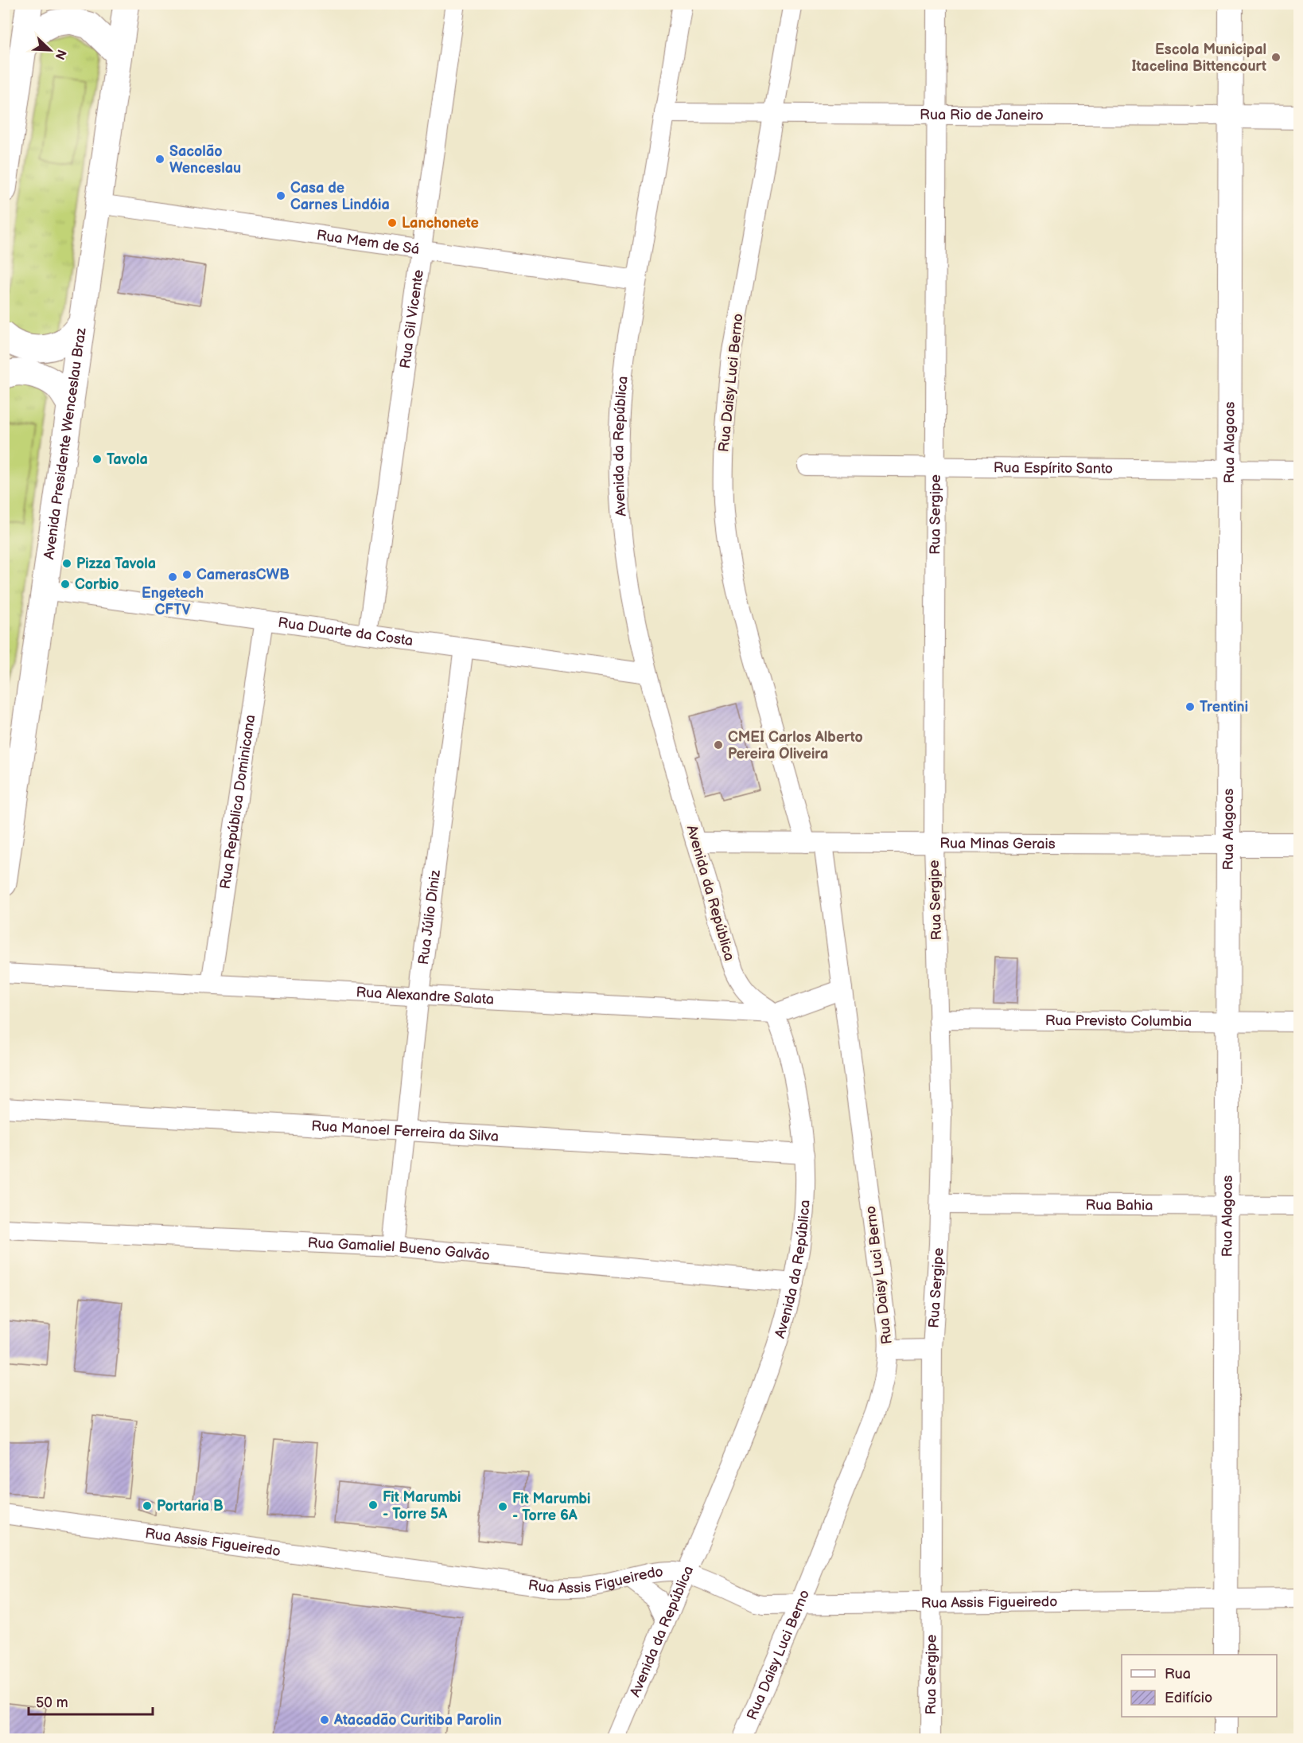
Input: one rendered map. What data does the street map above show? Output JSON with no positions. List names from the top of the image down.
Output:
{
  "streets": {
    "main road": ["Avenida Presidente Wenceslau Braz"],
    "street": [
      "Rua Rio de Janeiro",
      "Rua Mem de Sá",
      "Rua Gil Vicente",
      "Rua Daisy Luci Berno",
      "Rua Alagoas",
      "Avenida da República",
      "Rua Espírito Santo",
      "Rua Sergipe",
      "Rua Duarte da Costa",
      "Rua República Dominicana",
      "Rua Minas Gerais",
      "Rua Júlio Diniz",
      "Rua Alexandre Salata",
      "Rua Previsto Columbia",
      "Rua Manoel Ferreira da Silva",
      "Rua Bahia",
      "Rua Gamaliel Bueno Galvão",
      "Rua Assis Figueiredo"
    ]
  },
  "crossings": [
    ["Rua Rio de Janeiro", "Rua Daisy Luci Berno"],
    ["Rua Rio de Janeiro", "Rua Alagoas"],
    ["Rua Rio de Janeiro", "Avenida da República"],
    ["Rua Rio de Janeiro", "Rua Sergipe"],
    ["Rua Mem de Sá", "Rua Gil Vicente"],
    ["Rua Mem de Sá", "Avenida Presidente Wenceslau Braz"],
    ["Rua Mem de Sá", "Avenida da República"],
    ["Rua Gil Vicente", "Rua Duarte da Costa"],
    ["Rua Daisy Luci Berno", "Rua Minas Gerais"],
    ["Rua Daisy Luci Berno", "Rua Alexandre Salata"],
    ["Rua Daisy Luci Berno", "Rua Assis Figueiredo"],
    ["Avenida Presidente Wenceslau Braz", "Rua Duarte da Costa"],
    ["Rua Alagoas", "Rua Espírito Santo"],
    ["Rua Alagoas", "Rua Minas Gerais"],
    ["Rua Alagoas", "Rua Previsto Columbia"],
    ["Rua Alagoas", "Rua Bahia"],
    ["Rua Alagoas", "Rua Assis Figueiredo"],
    ["Avenida da República", "Rua Duarte da Costa"],
    ["Avenida da República", "Rua Minas Gerais"],
    ["Avenida da República", "Rua Alexandre Salata"],
    ["Avenida da República", "Rua Manoel Ferreira da Silva"],
    ["Avenida da República", "Rua Gamaliel Bueno Galvão"],
    ["Avenida da República", "Rua Assis Figueiredo"],
    ["Rua Espírito Santo", "Rua Sergipe"],
    ["Rua Sergipe", "Rua Minas Gerais"],
    ["Rua Sergipe", "Rua Previsto Columbia"],
    ["Rua Sergipe", "Rua Bahia"],
    ["Rua Sergipe", "Rua Assis Figueiredo"],
    ["Rua Duarte da Costa", "Rua República Dominicana"],
    ["Rua Duarte da Costa", "Rua Júlio Diniz"],
    ["Rua República Dominicana", "Rua Alexandre Salata"],
    ["Rua Júlio Diniz", "Rua Alexandre Salata"],
    ["Rua Júlio Diniz", "Rua Manoel Ferreira da Silva"],
    ["Rua Júlio Diniz", "Rua Gamaliel Bueno Galvão"]
  ],
  "places": [
    "Escola Municipal Itacelina Bittencourt",
    "Sacolão Wenceslau",
    "Casa de Carnes Lindóia",
    "Lanchonete",
    "Tavola",
    "Pizza Tavola",
    "CamerasCWB",
    "Engetech CFTV",
    "Corbio",
    "Trentini",
    "CMEI Carlos Alberto Pereira Oliveira",
    "Fit Marumbi - Torre 5A",
    "Portaria B",
    "Fit Marumbi - Torre 6A",
    "Atacadão Curitiba Parolin"
  ],
  "legend": ["Rua", "Edifício"],
  "scale_bar": "50 m",
  "north": "bottom right"
}
